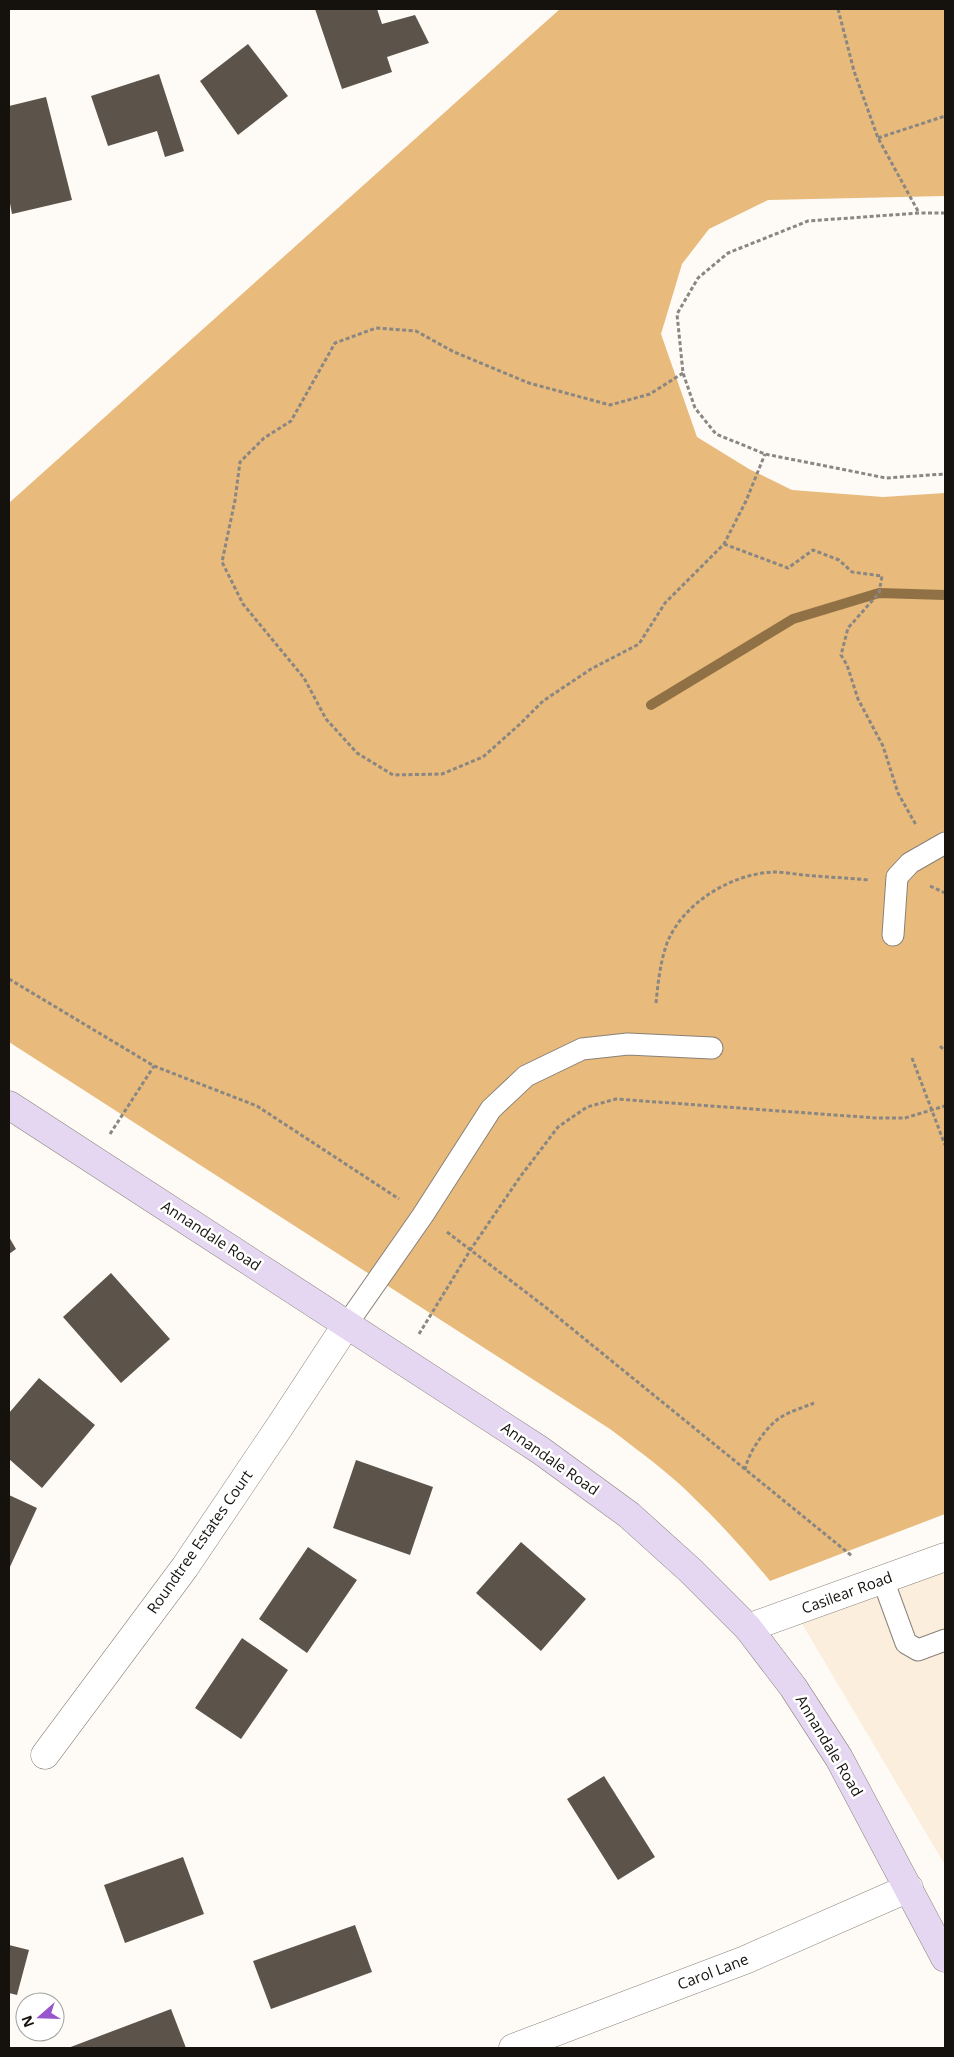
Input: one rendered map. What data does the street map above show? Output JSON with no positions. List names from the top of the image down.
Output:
{
  "streets": {
    "main road": ["Annandale Road"],
    "street": ["Roundtree Estates Court", "Casilear Road", "Carol Lane"]
  },
  "crossings": [
    ["Annandale Road", "Roundtree Estates Court"],
    ["Annandale Road", "Casilear Road"],
    ["Annandale Road", "Carol Lane"]
  ],
  "north": "left"
}
